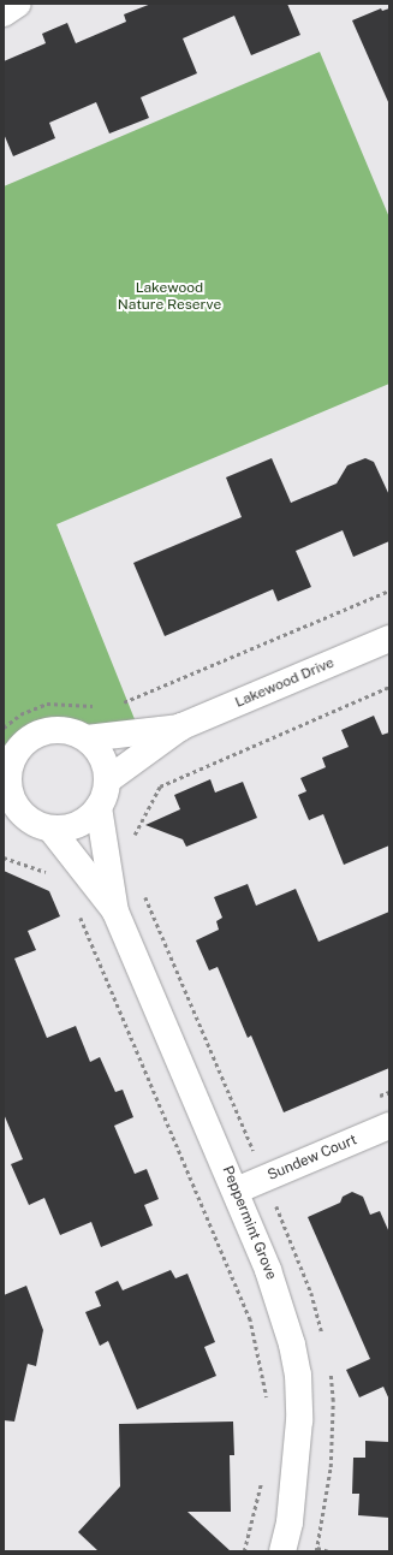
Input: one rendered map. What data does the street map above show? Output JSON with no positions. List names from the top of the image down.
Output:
{
  "streets": {
    "street": ["Lakewood Drive", "Sundew Court", "Peppermint Grove"]
  },
  "crossings": [
    ["Lakewood Drive", "Peppermint Grove"],
    ["Sundew Court", "Peppermint Grove"]
  ],
  "parks": ["Lakewood Nature Reserve"]
}
